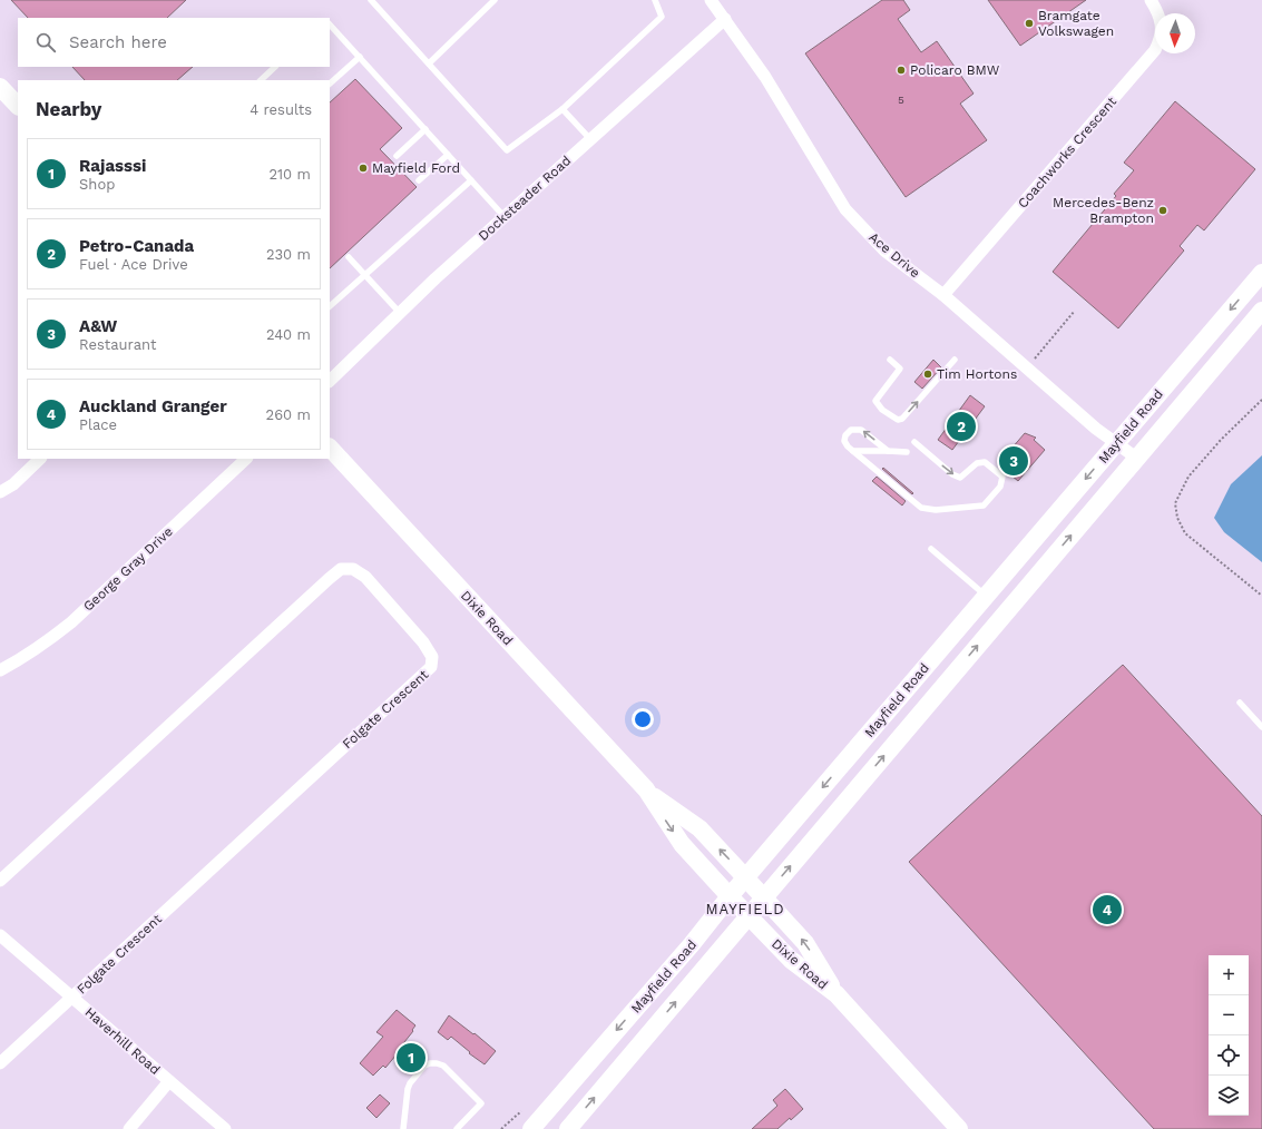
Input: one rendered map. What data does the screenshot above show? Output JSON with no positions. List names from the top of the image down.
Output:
{
  "streets": {
    "main road": ["Mayfield Road", "Dixie Road"],
    "street": [
      "Coachworks Crescent",
      "Docksteader Road",
      "Ace Drive",
      "George Gray Drive",
      "Folgate Crescent",
      "Haverhill Road"
    ]
  },
  "crossings": [
    ["Coachworks Crescent", "Ace Drive"],
    ["Docksteader Road", "Ace Drive"],
    ["Ace Drive", "Mayfield Road"],
    ["Mayfield Road", "Dixie Road"],
    ["Folgate Crescent", "Haverhill Road"]
  ],
  "districts": ["MAYFIELD"],
  "places": [
    "Bramgate Volkswagen",
    "Policaro BMW",
    "Mayfield Ford",
    "Mercedes-Benz Brampton",
    "Tim Hortons"
  ],
  "house_numbers": ["5"],
  "north": "bottom",
  "page": {
    "search": "Search here",
    "heading": ["Nearby", "4 results"],
    "list": [
      {
        "mark": "1",
        "name": "Rajasssi",
        "note": "Shop",
        "value": "210 m"
      },
      {
        "mark": "2",
        "name": "Petro-Canada",
        "note": "Fuel · Ace Drive",
        "value": "230 m"
      },
      {
        "mark": "3",
        "name": "A&W",
        "note": "Restaurant",
        "value": "240 m"
      },
      {
        "mark": "4",
        "name": "Auckland Granger",
        "note": "Place",
        "value": "260 m"
      }
    ],
    "pins": [
      "2",
      "3",
      "4",
      "1"
    ],
    "map_buttons": ["+", "−"]
  }
}
